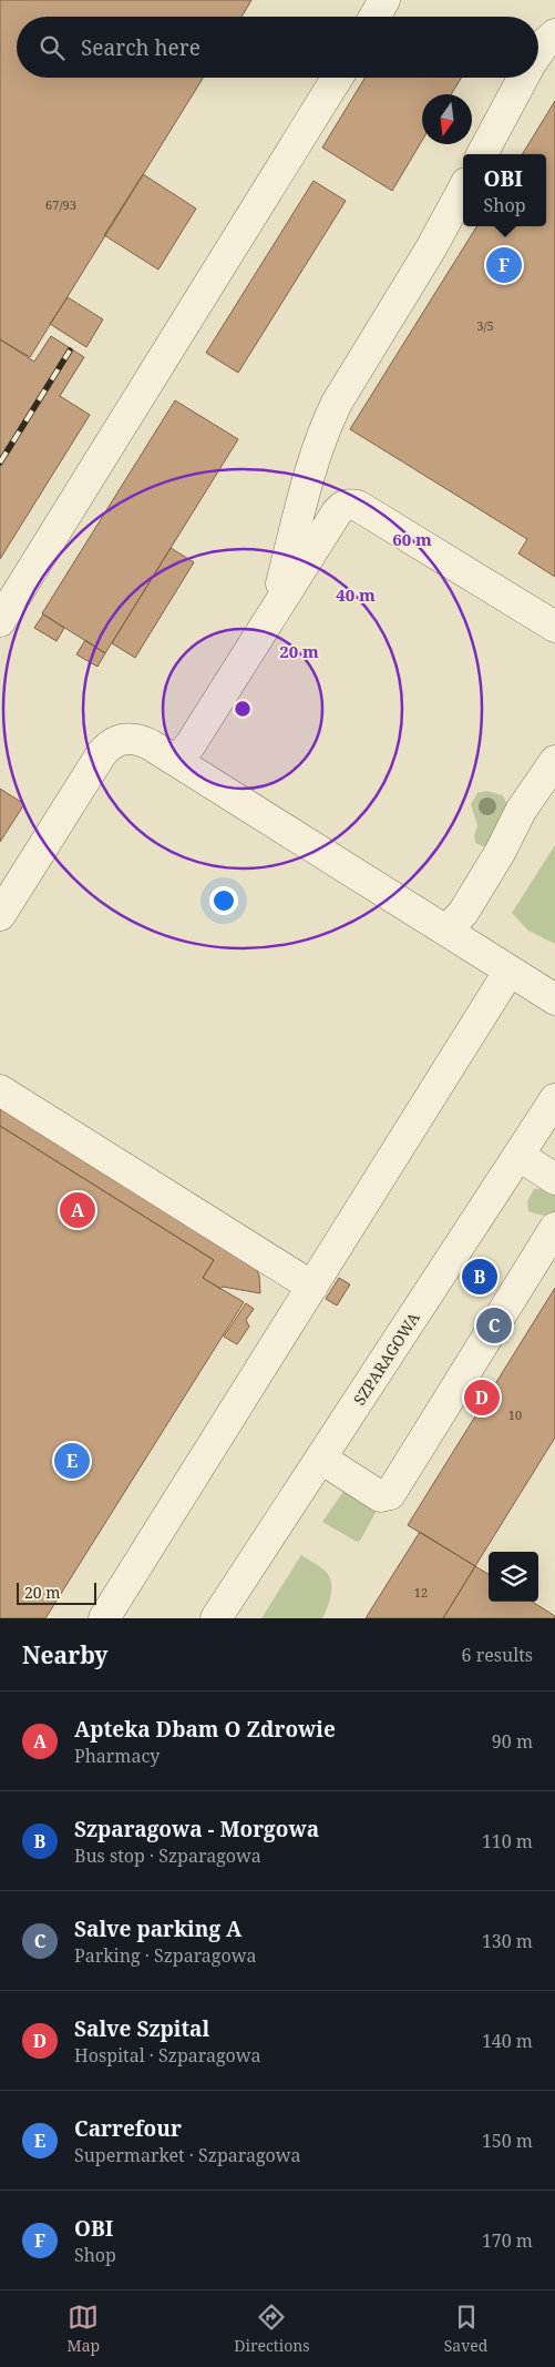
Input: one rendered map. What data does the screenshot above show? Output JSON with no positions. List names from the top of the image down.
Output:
{
  "streets": {
    "street": ["SZPARAGOWA"]
  },
  "house_numbers": [
    "67/93",
    "3/5",
    "10",
    "12"
  ],
  "scale_bar": "20 m",
  "north": "bottom",
  "page": {
    "search": "Search here",
    "popup": ["OBI", "Shop"],
    "pins": [
      "F",
      "A",
      "B",
      "C",
      "D",
      "E"
    ],
    "scale": "20 m",
    "heading": ["Nearby", "6 results"],
    "list": [
      {
        "mark": "A",
        "name": "Apteka Dbam O Zdrowie",
        "note": "Pharmacy",
        "value": "90 m"
      },
      {
        "mark": "B",
        "name": "Szparagowa - Morgowa",
        "note": "Bus stop · Szparagowa",
        "value": "110 m"
      },
      {
        "mark": "C",
        "name": "Salve parking A",
        "note": "Parking · Szparagowa",
        "value": "130 m"
      },
      {
        "mark": "D",
        "name": "Salve Szpital",
        "note": "Hospital · Szparagowa",
        "value": "140 m"
      },
      {
        "mark": "E",
        "name": "Carrefour",
        "note": "Supermarket · Szparagowa",
        "value": "150 m"
      },
      {
        "mark": "F",
        "name": "OBI",
        "note": "Shop",
        "value": "170 m"
      }
    ],
    "nav": ["Map", "Directions", "Saved"]
  },
  "rings": ["60 m", "40 m", "20 m"]
}
